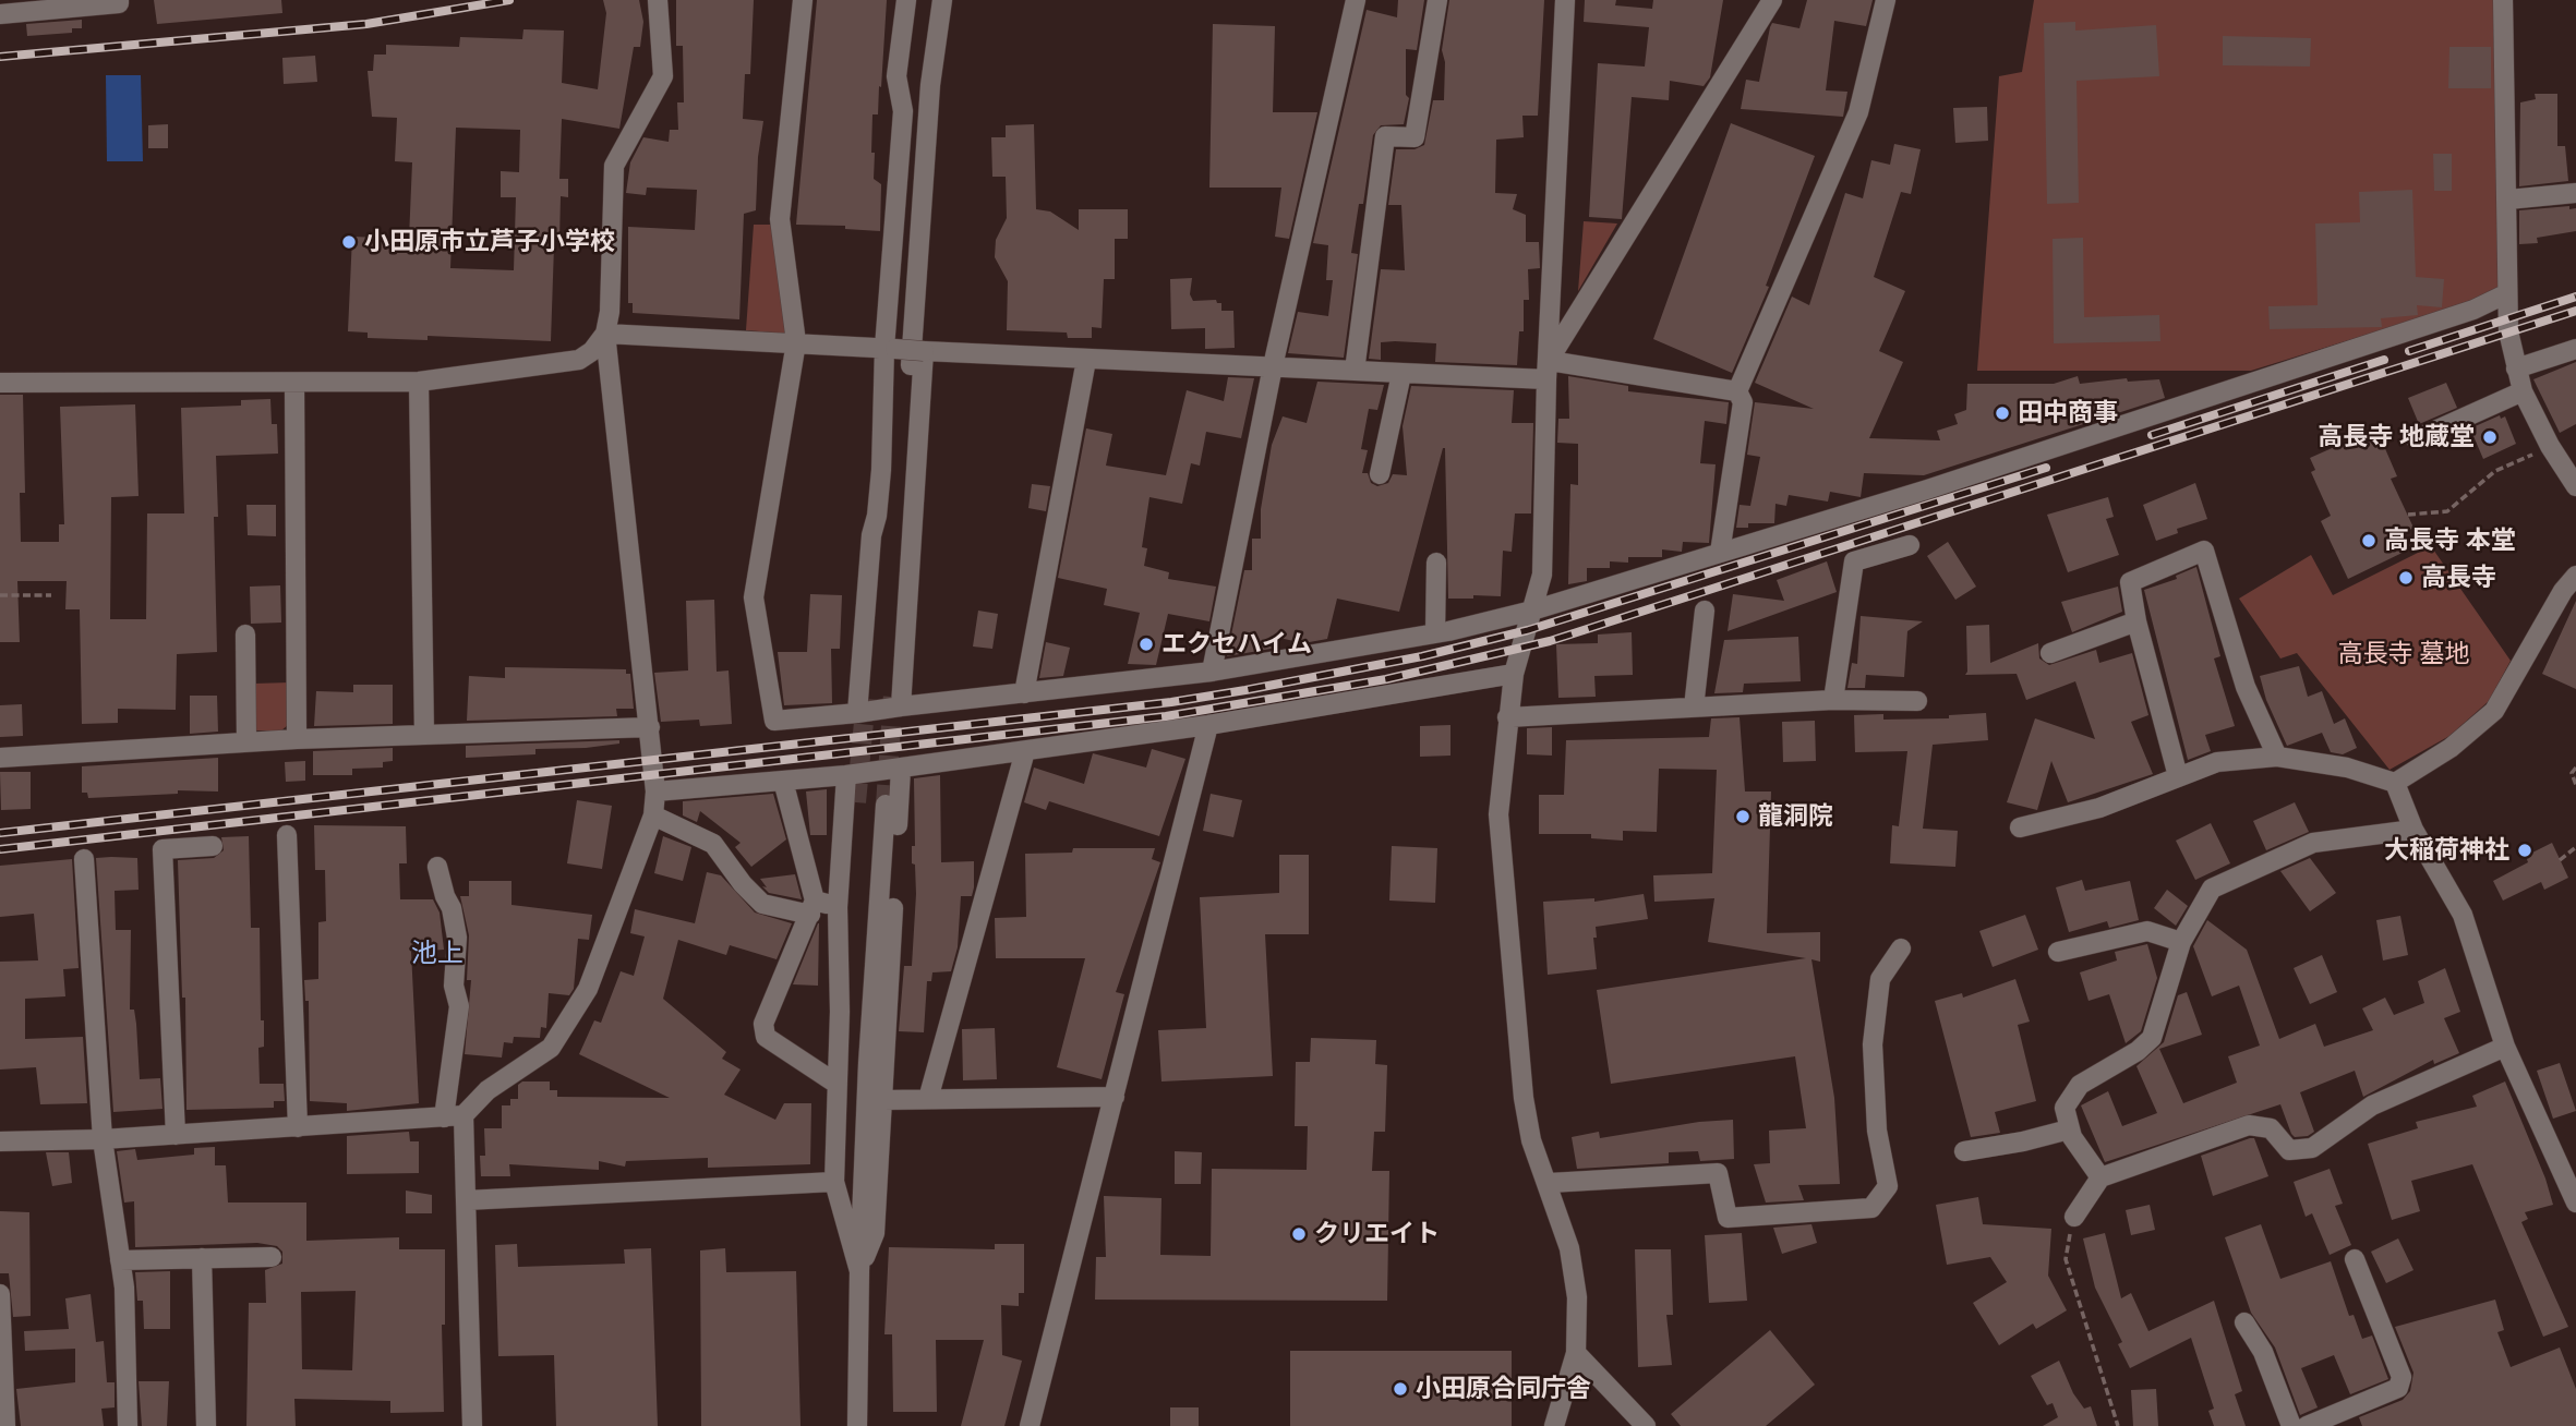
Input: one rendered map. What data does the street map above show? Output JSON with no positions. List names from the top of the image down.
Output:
{
  "districts": ["池上"],
  "parks": ["高長寺 墓地"],
  "places": [
    "小田原市立芦子小学校",
    "田中商事",
    "高長寺 地蔵堂",
    "高長寺 本堂",
    "高長寺",
    "エクセハイム",
    "龍洞院",
    "大稲荷神社",
    "クリエイト",
    "小田原合同庁舎"
  ]
}
